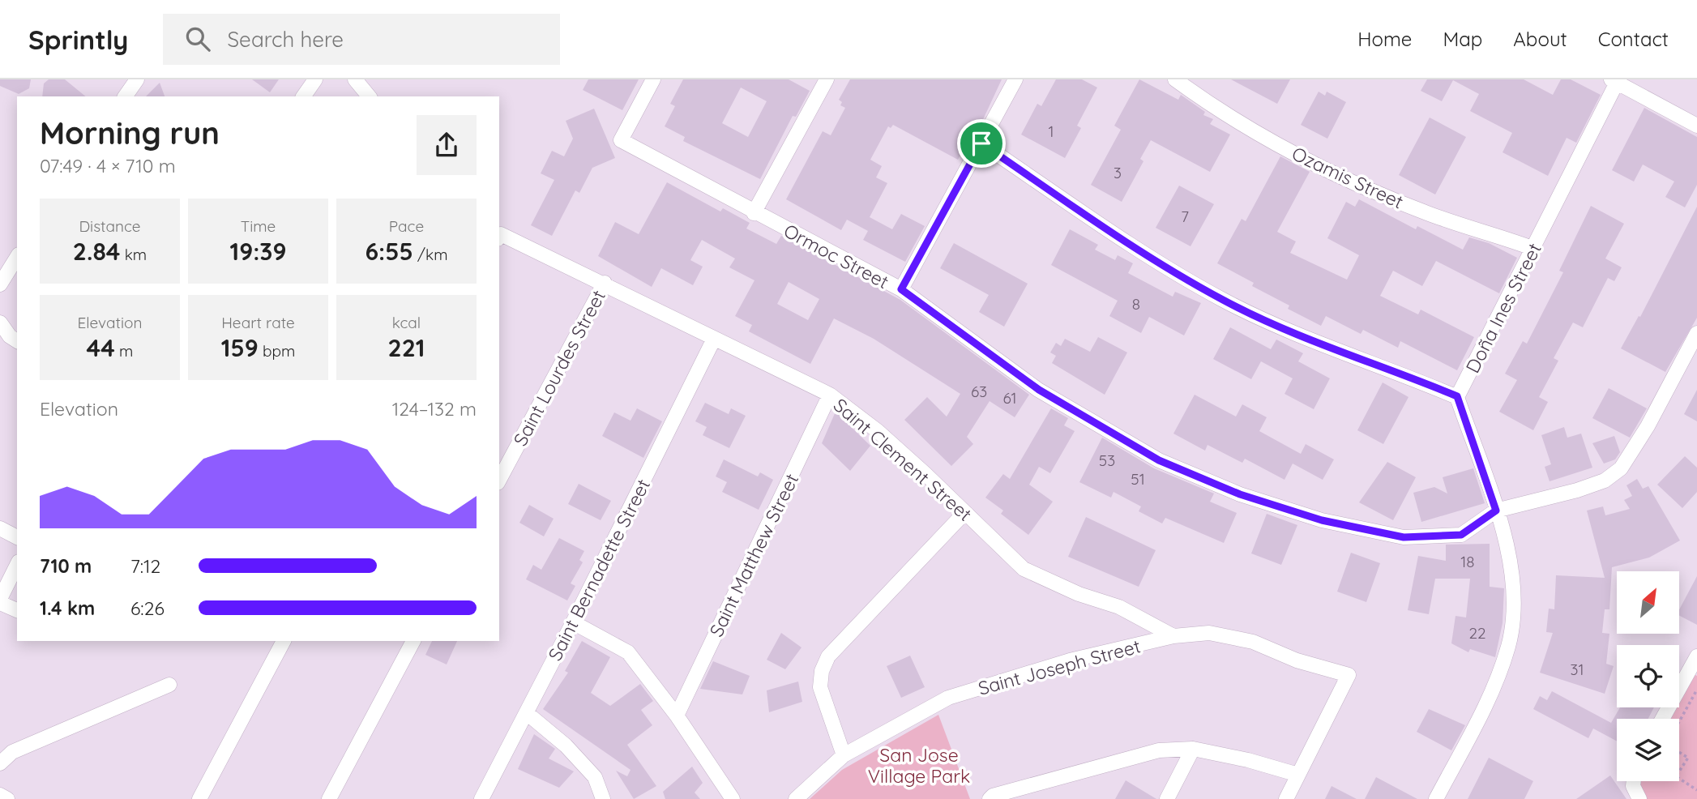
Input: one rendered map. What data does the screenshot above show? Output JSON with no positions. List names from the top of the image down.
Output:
{
  "streets": {
    "street": [
      "Ozamis Street",
      "Ormoc Street",
      "Doña Ines Street",
      "Saint Lourdes Street",
      "Saint Clement Street",
      "Saint Matthew Street",
      "Saint Bernadette Street",
      "Saint Joseph Street"
    ]
  },
  "crossings": [
    ["Ozamis Street", "Doña Ines Street"],
    ["Saint Lourdes Street", "Saint Clement Street"],
    ["Saint Clement Street", "Saint Matthew Street"],
    ["Saint Clement Street", "Saint Bernadette Street"],
    ["Saint Clement Street", "Saint Joseph Street"]
  ],
  "parks": ["San Jose Village Park"],
  "house_numbers": [
    "1",
    "3",
    "7",
    "8",
    "63",
    "61",
    "53",
    "51",
    "18",
    "22",
    "31"
  ],
  "north": "top right",
  "page": {
    "header": "Sprintly",
    "search": "Search here",
    "nav": [
      "Home",
      "Map",
      "About",
      "Contact"
    ],
    "heading": ["Morning run", "07:49 · 4 × 710 m"],
    "stats": [
      ["Distance", "2.84 km"],
      ["Time", "19:39"],
      ["Pace", "6:55 /km"],
      ["Elevation", "44 m"],
      ["Heart rate", "159 bpm"],
      ["kcal", "221"]
    ],
    "chart": ["Elevation", "124–132 m"],
    "list": [
      {
        "name": "710 m",
        "note": "7:12"
      },
      {
        "name": "1.4 km",
        "note": "6:26"
      }
    ]
  }
}
